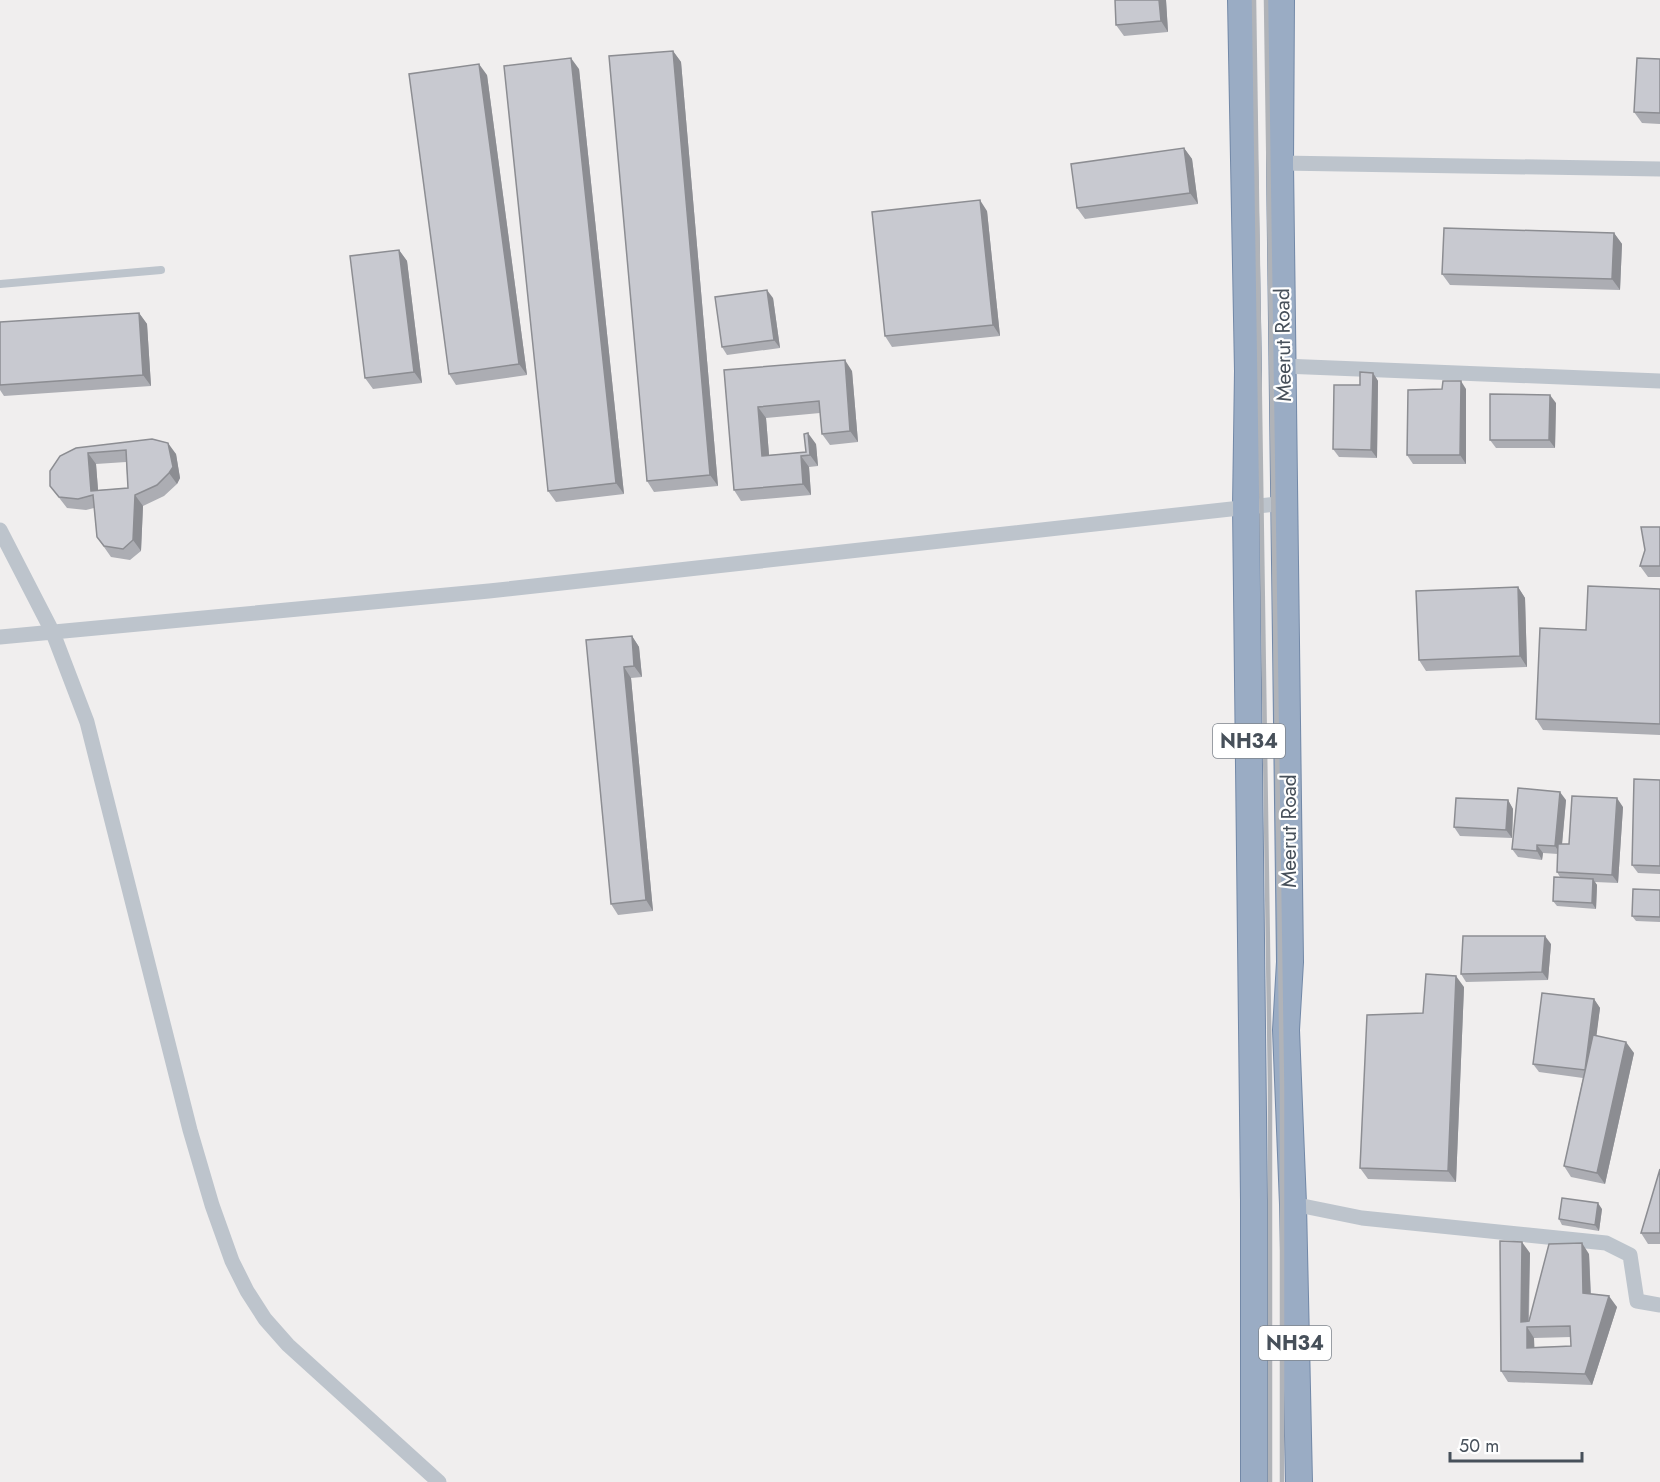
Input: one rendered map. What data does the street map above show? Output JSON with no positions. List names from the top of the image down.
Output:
{
  "streets": {
    "highway": ["Meerut Road", "NH34"]
  },
  "scale_bar": "50 m"
}
